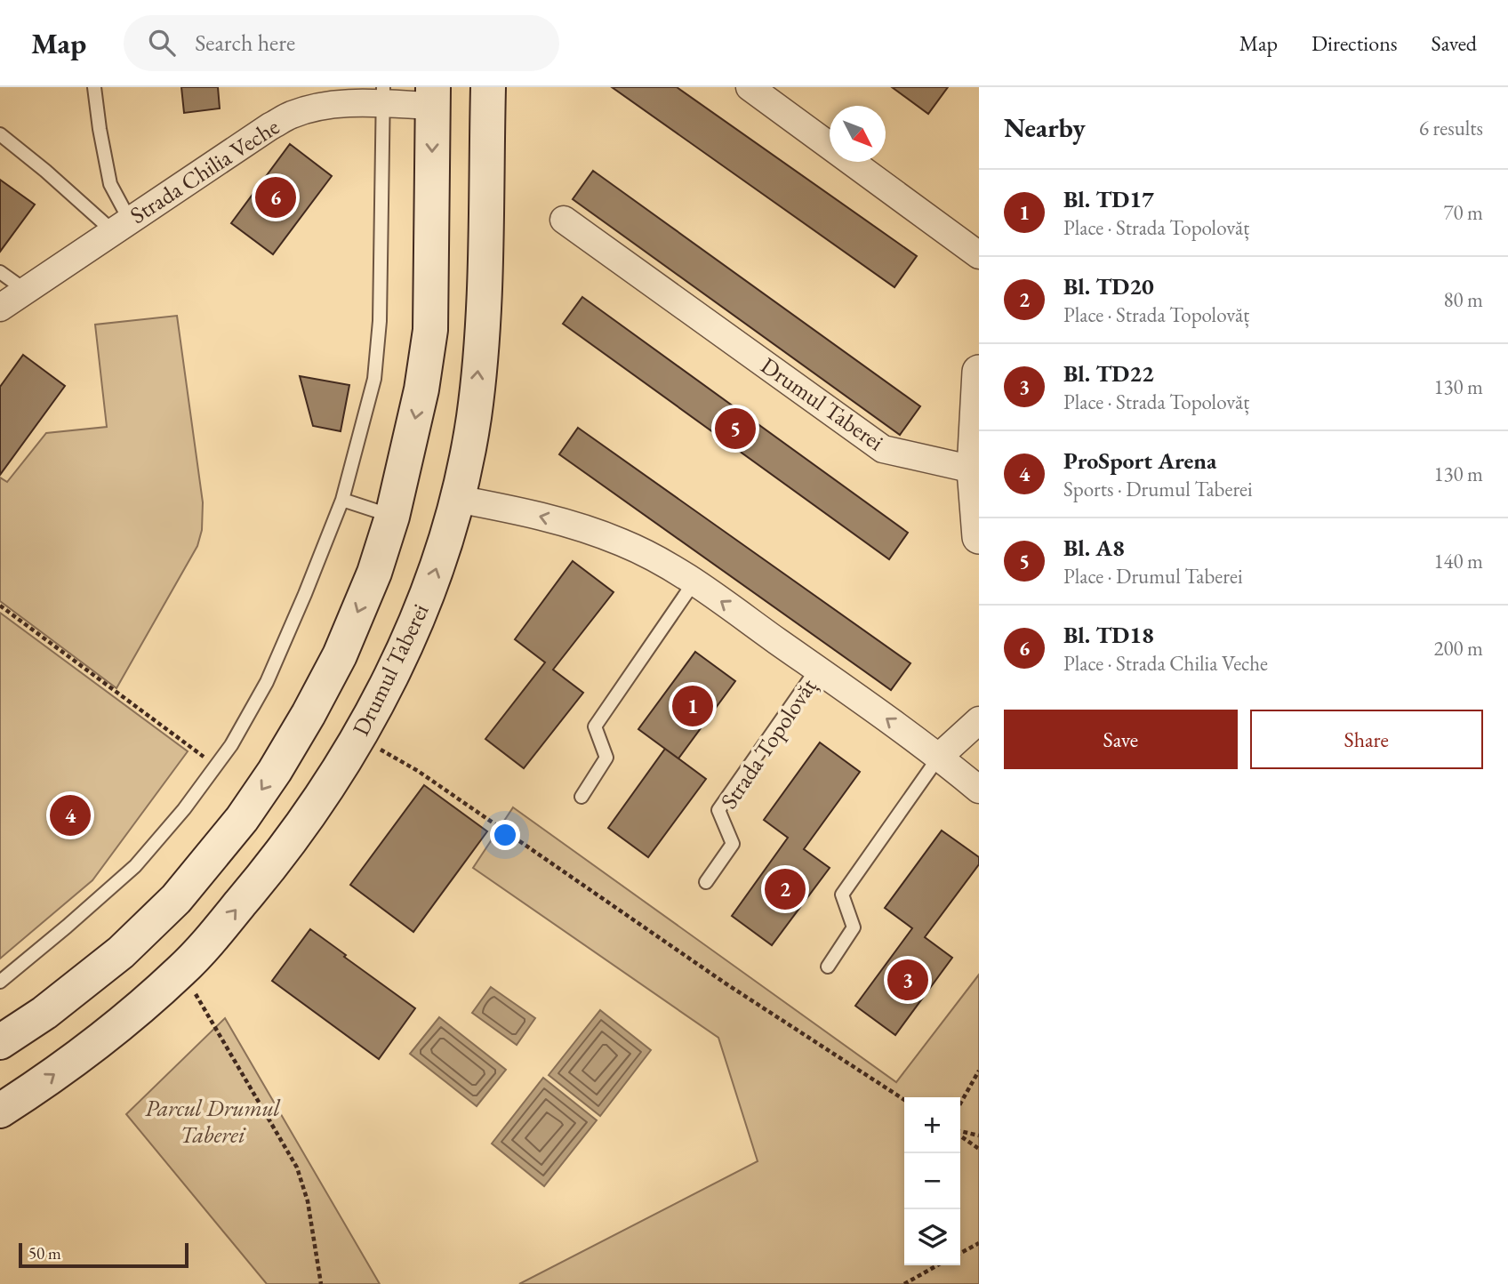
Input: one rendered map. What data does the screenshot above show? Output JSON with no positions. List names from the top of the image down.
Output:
{
  "streets": {
    "main road": ["Drumul Taberei"],
    "street": ["Strada Chilia Veche", "Strada Topolovăț"]
  },
  "crossings": [
    ["Drumul Taberei", "Strada Topolovăț"]
  ],
  "one_way": ["Strada Topolovăț"],
  "parks": ["Parcul Drumul Taberei"],
  "scale_bar": "50 m",
  "north": "bottom right",
  "page": {
    "header": "Map",
    "search": "Search here",
    "nav": ["Map", "Directions", "Saved"],
    "heading": ["Nearby", "6 results"],
    "list": [
      {
        "mark": "1",
        "name": "Bl. TD17",
        "note": "Place · Strada Topolovăț",
        "value": "70 m"
      },
      {
        "mark": "2",
        "name": "Bl. TD20",
        "note": "Place · Strada Topolovăț",
        "value": "80 m"
      },
      {
        "mark": "3",
        "name": "Bl. TD22",
        "note": "Place · Strada Topolovăț",
        "value": "130 m"
      },
      {
        "mark": "4",
        "name": "ProSport Arena",
        "note": "Sports · Drumul Taberei",
        "value": "130 m"
      },
      {
        "mark": "5",
        "name": "Bl. A8",
        "note": "Place · Drumul Taberei",
        "value": "140 m"
      },
      {
        "mark": "6",
        "name": "Bl. TD18",
        "note": "Place · Strada Chilia Veche",
        "value": "200 m"
      }
    ],
    "pins": [
      "6",
      "5",
      "1",
      "4",
      "2",
      "3"
    ],
    "buttons": ["Save", "Share"],
    "map_buttons": ["+", "−"],
    "scale": "50 m"
  }
}
